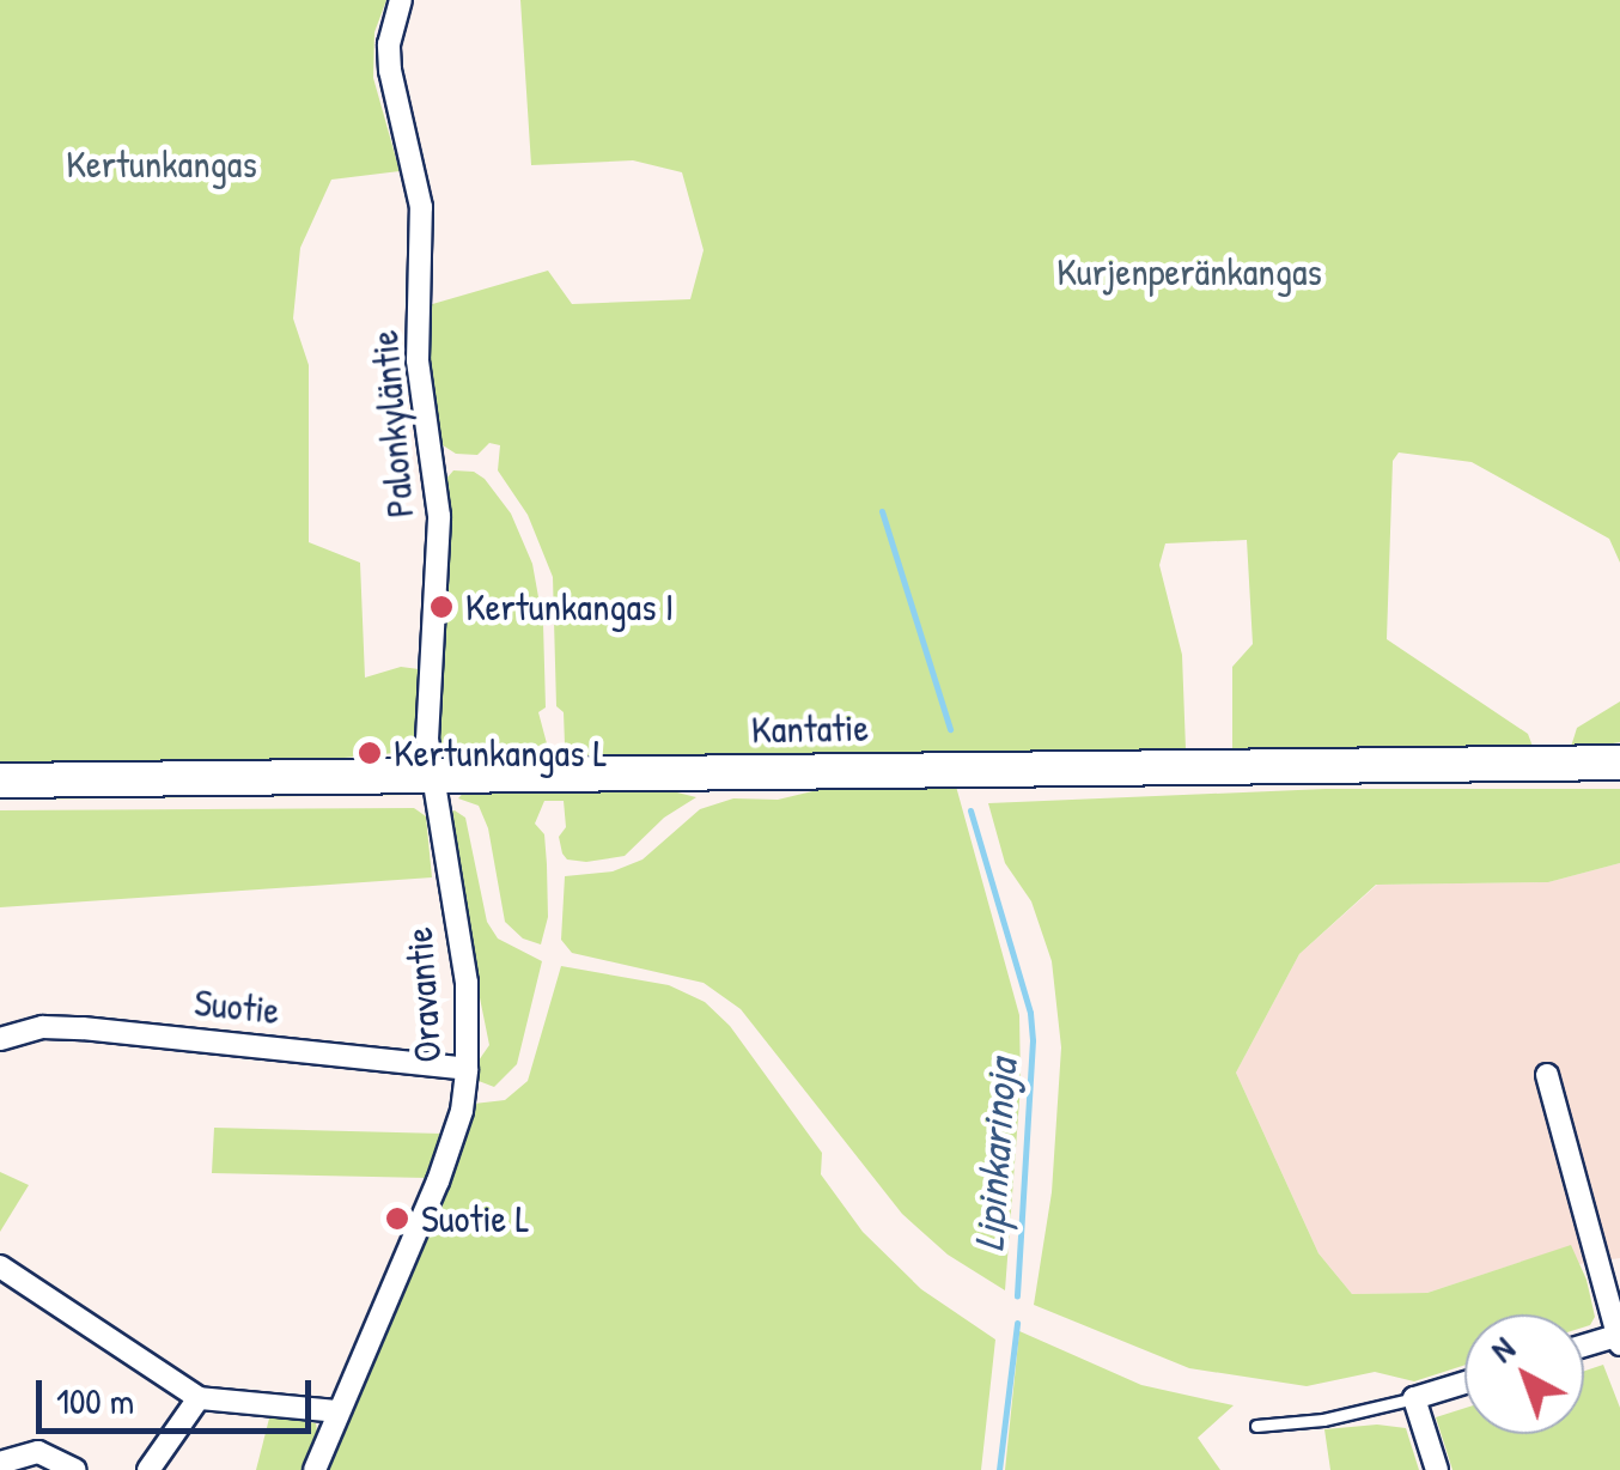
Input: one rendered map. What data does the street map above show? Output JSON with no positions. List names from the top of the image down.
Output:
{
  "streets": {
    "main road": ["Kantatie"],
    "street": ["Palonkyläntie", "Oravantie", "Suotie"]
  },
  "crossings": [
    ["Palonkyläntie", "Kantatie"],
    ["Palonkyläntie", "Oravantie"],
    ["Kantatie", "Oravantie"],
    ["Oravantie", "Suotie"]
  ],
  "water": ["Lipinkarinoja"],
  "parks": ["Kertunkangas", "Kurjenperänkangas"],
  "places": ["Kertunkangas I", "Kertunkangas L", "Suotie L"],
  "scale_bar": "100 m",
  "north": "top left"
}
